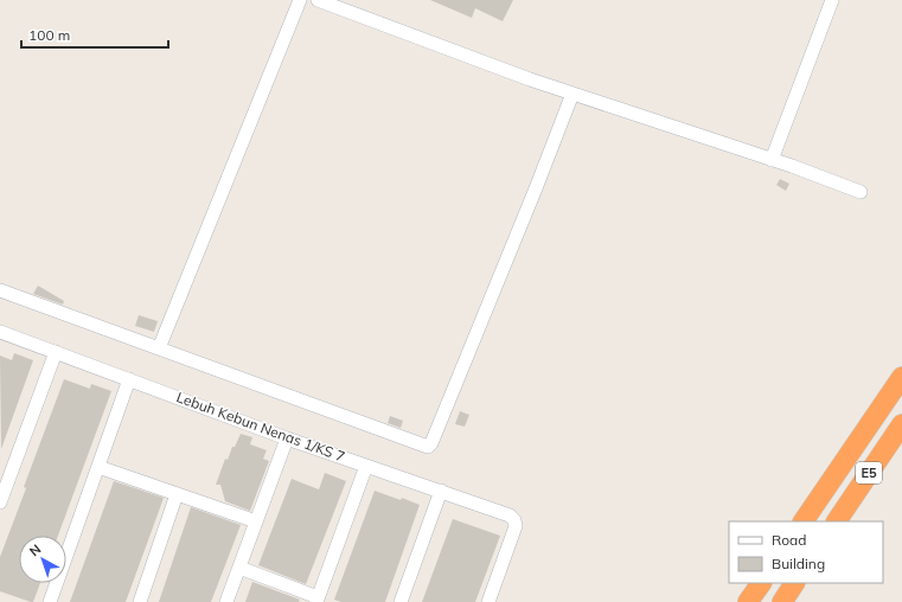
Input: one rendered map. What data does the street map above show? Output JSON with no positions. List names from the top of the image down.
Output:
{
  "streets": {
    "highway": ["E5"],
    "street": ["Lebuh Kebun Nenas 1/KS 7"]
  },
  "legend": ["Road", "Building"],
  "scale_bar": "100 m",
  "north": "top left"
}
